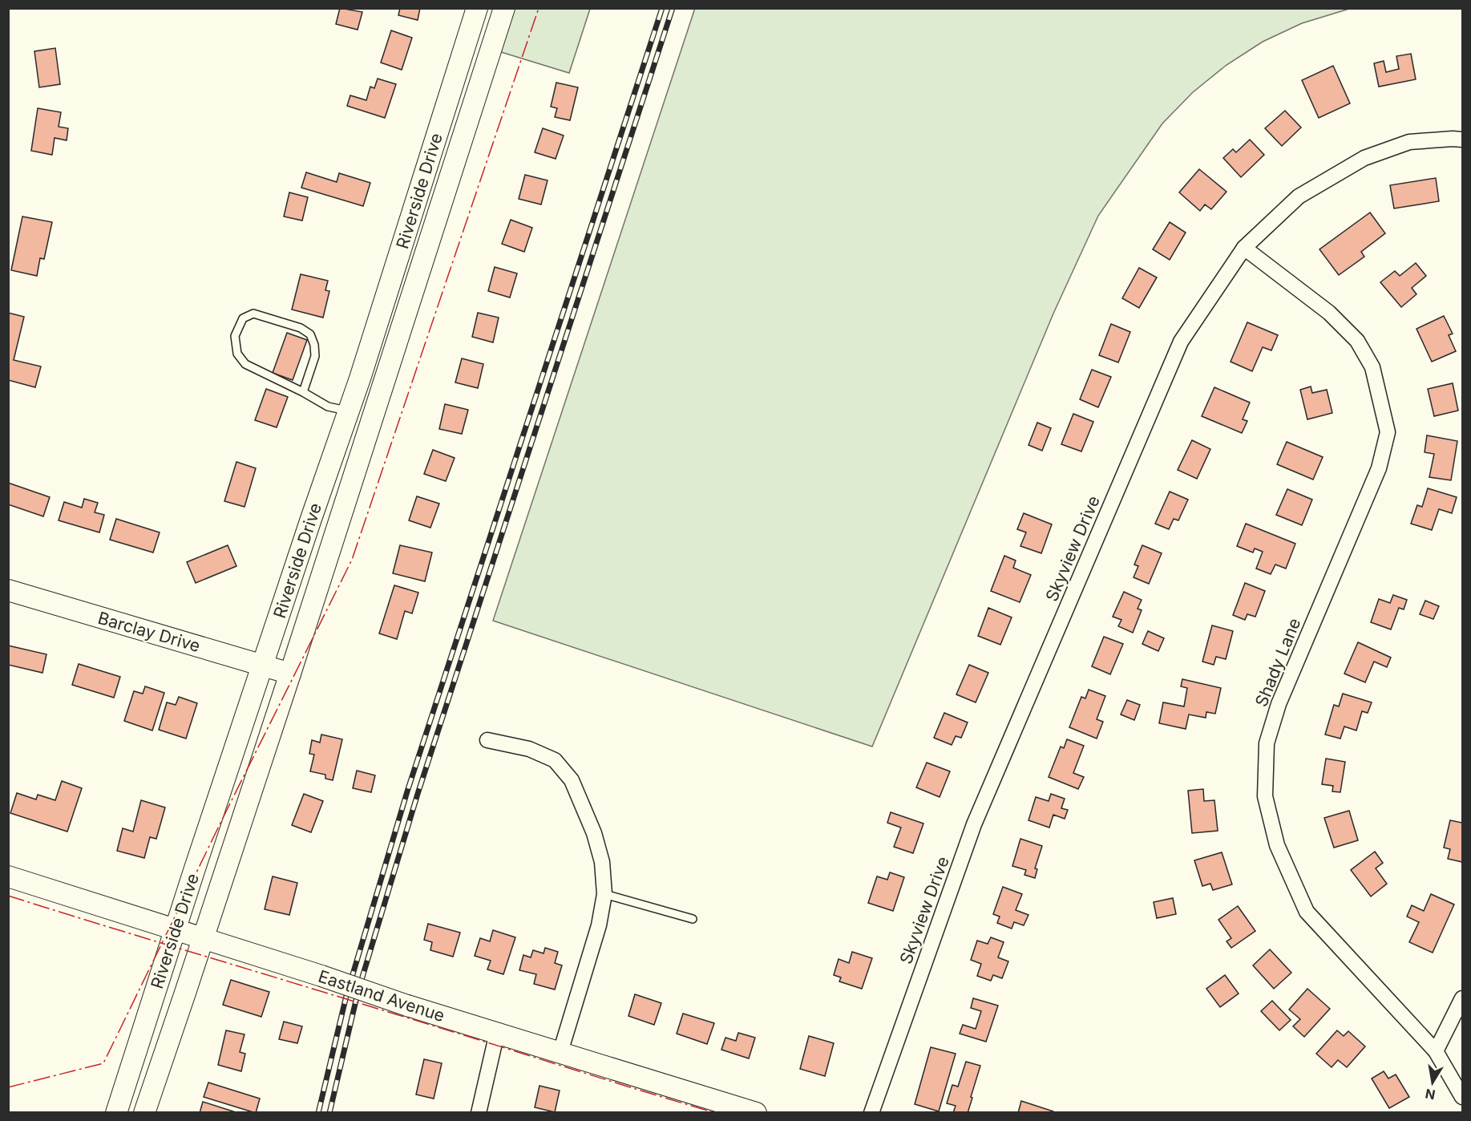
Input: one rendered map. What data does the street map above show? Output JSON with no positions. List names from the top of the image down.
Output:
{
  "streets": {
    "street": [
      "Riverside Drive",
      "Skyview Drive",
      "Barclay Drive",
      "Shady Lane",
      "Eastland Avenue"
    ]
  },
  "crossings": [
    ["Riverside Drive", "Barclay Drive"],
    ["Riverside Drive", "Eastland Avenue"],
    ["Skyview Drive", "Shady Lane"]
  ],
  "north": "bottom"
}
